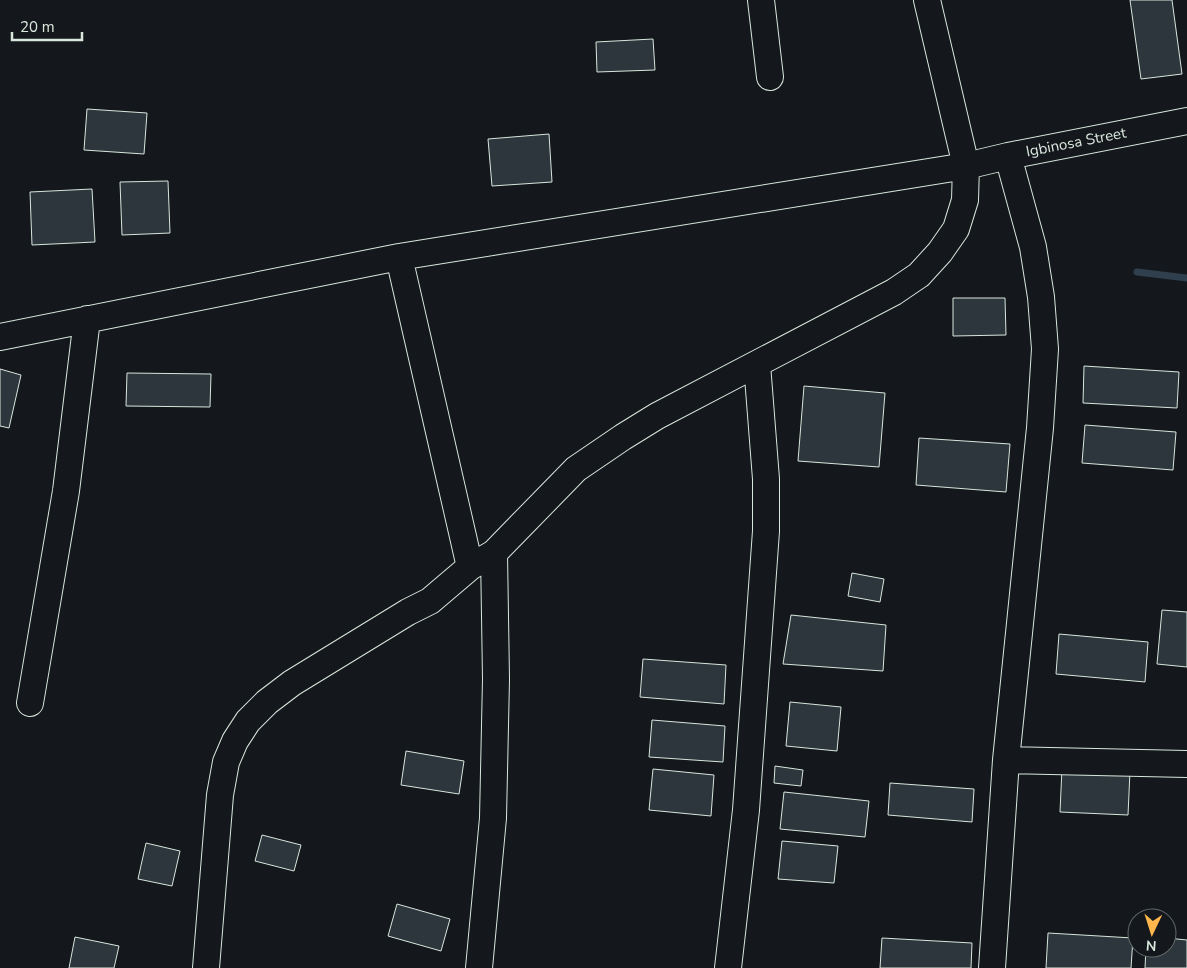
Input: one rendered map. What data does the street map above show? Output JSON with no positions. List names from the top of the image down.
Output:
{
  "streets": {
    "street": ["Igbinosa Street"]
  },
  "scale_bar": "20 m",
  "north": "bottom"
}
